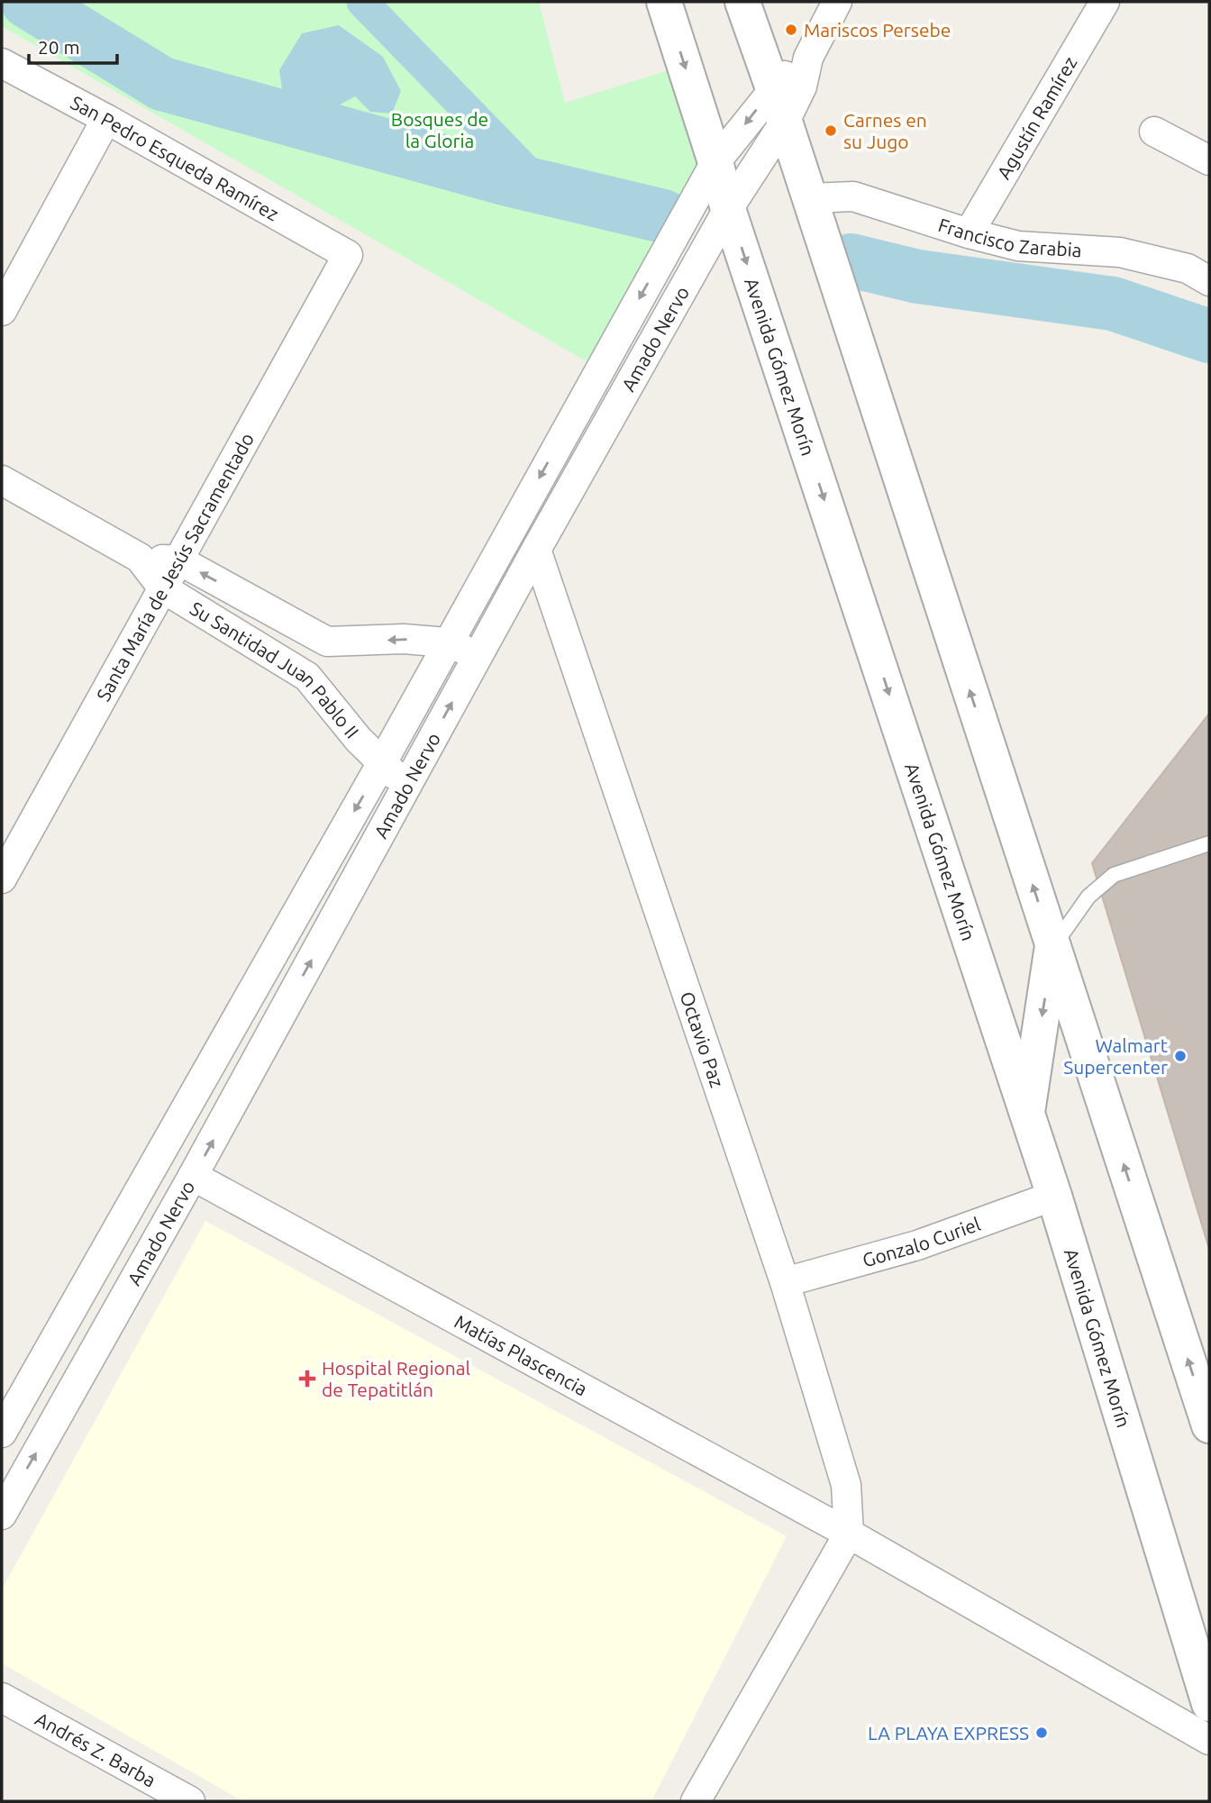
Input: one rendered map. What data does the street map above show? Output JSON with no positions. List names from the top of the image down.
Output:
{
  "streets": {
    "street": [
      "Agustín Ramírez",
      "San Pedro Esqueda Ramírez",
      "Francisco Zarabia",
      "Amado Nervo",
      "Avenida Gómez Morín",
      "Santa María de Jesús Sacramentado",
      "Su Santidad Juan Pablo II",
      "Octavio Paz",
      "Gonzalo Curiel",
      "Matías Plascencia",
      "Andrés Z. Barba"
    ]
  },
  "crossings": [
    ["Agustín Ramírez", "Francisco Zarabia"],
    ["San Pedro Esqueda Ramírez", "Santa María de Jesús Sacramentado"],
    ["Amado Nervo", "Avenida Gómez Morín"],
    ["Amado Nervo", "Su Santidad Juan Pablo II"],
    ["Amado Nervo", "Octavio Paz"],
    ["Amado Nervo", "Matías Plascencia"],
    ["Avenida Gómez Morín", "Gonzalo Curiel"],
    ["Santa María de Jesús Sacramentado", "Su Santidad Juan Pablo II"],
    ["Octavio Paz", "Gonzalo Curiel"],
    ["Octavio Paz", "Matías Plascencia"]
  ],
  "parks": ["Bosques de la Gloria"],
  "places": {
    "other": [
      "Mariscos Persebe",
      "Carnes en su Jugo",
      "Walmart Supercenter",
      "LA PLAYA EXPRESS"
    ],
    "health": ["Hospital Regional de Tepatitlán"]
  },
  "scale_bar": "20 m"
}
